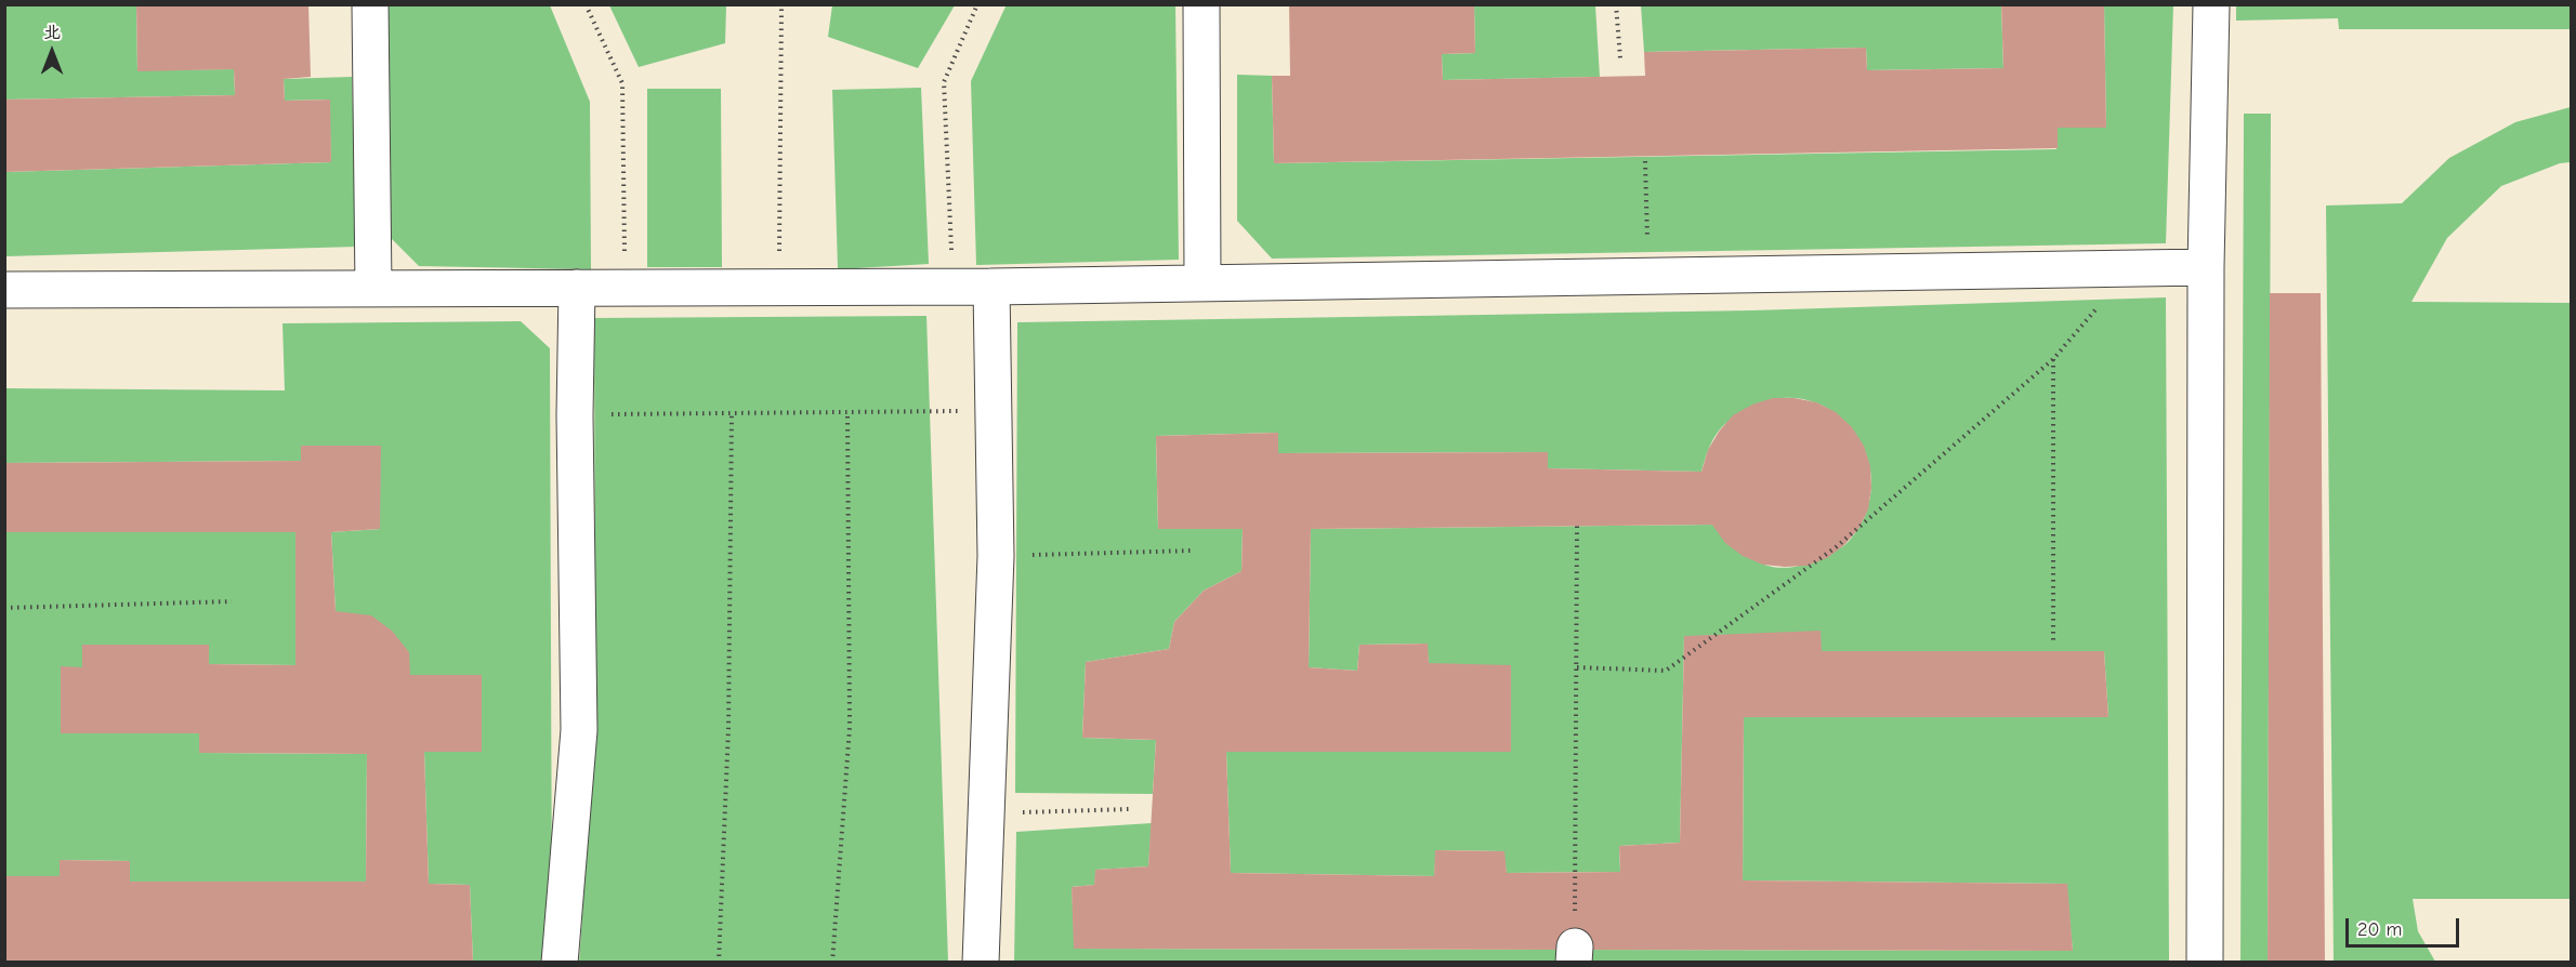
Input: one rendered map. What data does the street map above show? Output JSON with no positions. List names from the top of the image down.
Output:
{
  "scale_bar": "20 m",
  "north": "top"
}
